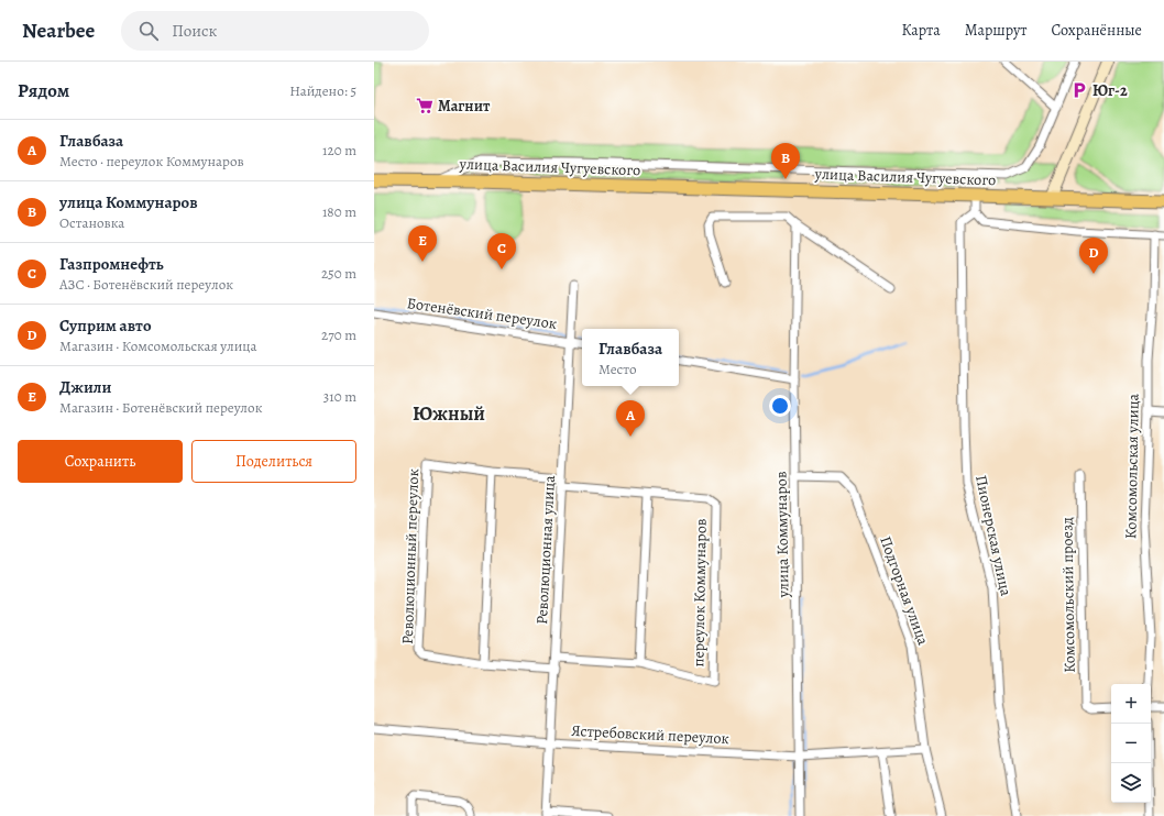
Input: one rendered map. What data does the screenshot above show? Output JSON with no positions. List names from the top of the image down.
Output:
{
  "streets": {
    "main road": ["улица Василия Чугуевского"],
    "street": [
      "Ботенёвский переулок",
      "Комсомольская улица",
      "улица Коммунаров",
      "Пионерская улица",
      "Революционная улица",
      "Революционный переулок",
      "Подгорная улица",
      "переулок Коммунаров",
      "Комсомольский проезд",
      "Ястребовский переулок"
    ]
  },
  "crossings": [
    ["Ботенёвский переулок", "Революционная улица"],
    ["улица Коммунаров", "Подгорная улица"],
    ["улица Коммунаров", "Ястребовский переулок"],
    ["Революционная улица", "Революционный переулок"],
    ["Революционная улица", "Ястребовский переулок"],
    ["Подгорная улица", "Ястребовский переулок"]
  ],
  "districts": ["Южный"],
  "places": {
    "parking": ["Юг-2"],
    "supermarket": ["Магнит"]
  },
  "page": {
    "header": "Nearbee",
    "search": "Поиск",
    "nav": ["Карта", "Маршрут", "Сохранённые"],
    "heading": ["Рядом", "Найдено: 5"],
    "list": [
      {
        "mark": "A",
        "name": "Главбаза",
        "note": "Место · переулок Коммунаров",
        "value": "120 m"
      },
      {
        "mark": "B",
        "name": "улица Коммунаров",
        "note": "Остановка",
        "value": "180 m"
      },
      {
        "mark": "C",
        "name": "Газпромнефть",
        "note": "АЗС · Ботенёвский переулок",
        "value": "250 m"
      },
      {
        "mark": "D",
        "name": "Суприм авто",
        "note": "Магазин · Комсомольская улица",
        "value": "270 m"
      },
      {
        "mark": "E",
        "name": "Джили",
        "note": "Магазин · Ботенёвский переулок",
        "value": "310 m"
      }
    ],
    "pins": [
      "B",
      "E",
      "C",
      "D",
      "A"
    ],
    "popup": ["Главбаза", "Место"],
    "buttons": ["Сохранить", "Поделиться"],
    "map_buttons": ["+", "−"]
  }
}
